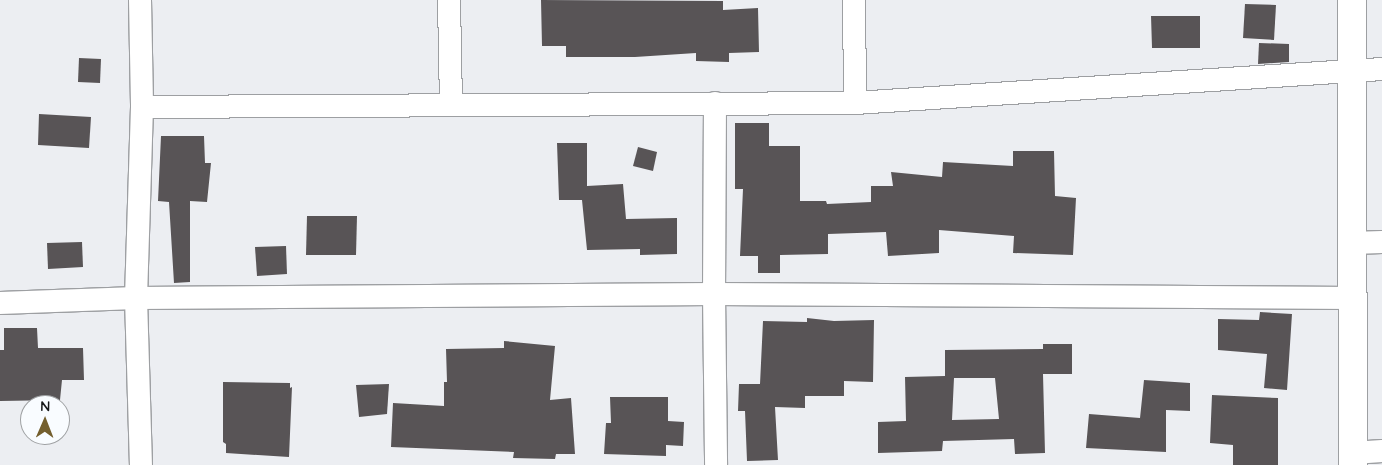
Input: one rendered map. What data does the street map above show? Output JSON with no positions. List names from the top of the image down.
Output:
{
  "north": "top"
}
